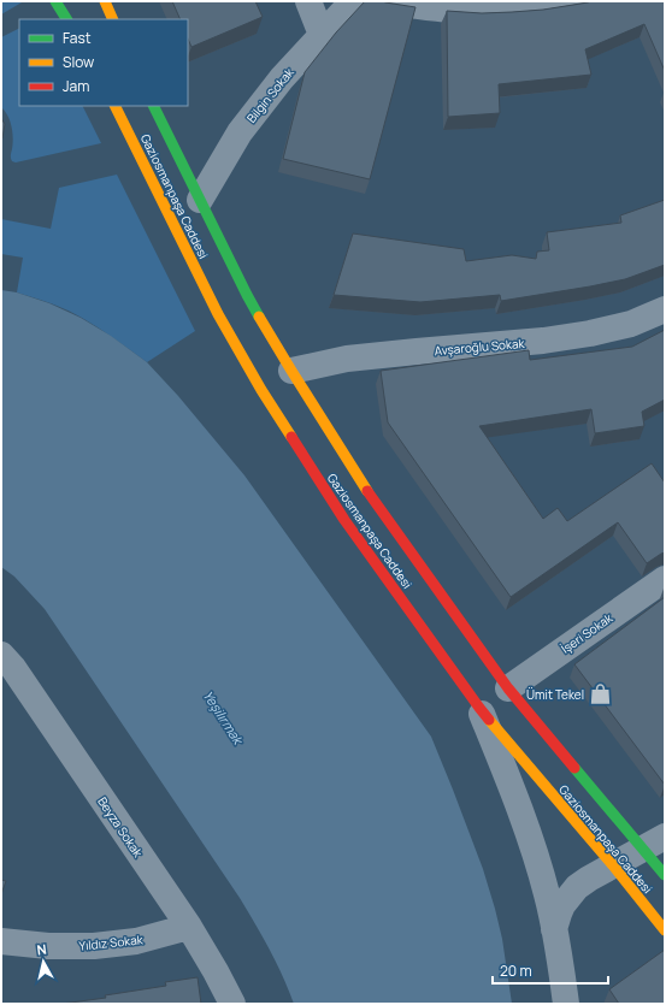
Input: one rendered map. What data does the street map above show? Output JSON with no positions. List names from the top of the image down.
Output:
{
  "streets": {
    "main road": ["Gaziosmanpaşa Caddesi"],
    "street": [
      "Bilgin Sokak",
      "Avşaroğlu Sokak",
      "İşeri Sokak",
      "Beyza Sokak",
      "Yıldız Sokak"
    ]
  },
  "crossings": [
    ["Bilgin Sokak", "Gaziosmanpaşa Caddesi"],
    ["Gaziosmanpaşa Caddesi", "Avşaroğlu Sokak"],
    ["Gaziosmanpaşa Caddesi", "İşeri Sokak"],
    ["Beyza Sokak", "Yıldız Sokak"]
  ],
  "water": ["Yeşilırmak"],
  "places": {
    "shop": ["Ümit Tekel"]
  },
  "legend": ["Fast", "Slow", "Jam"],
  "scale_bar": "20 m",
  "north": "top"
}
